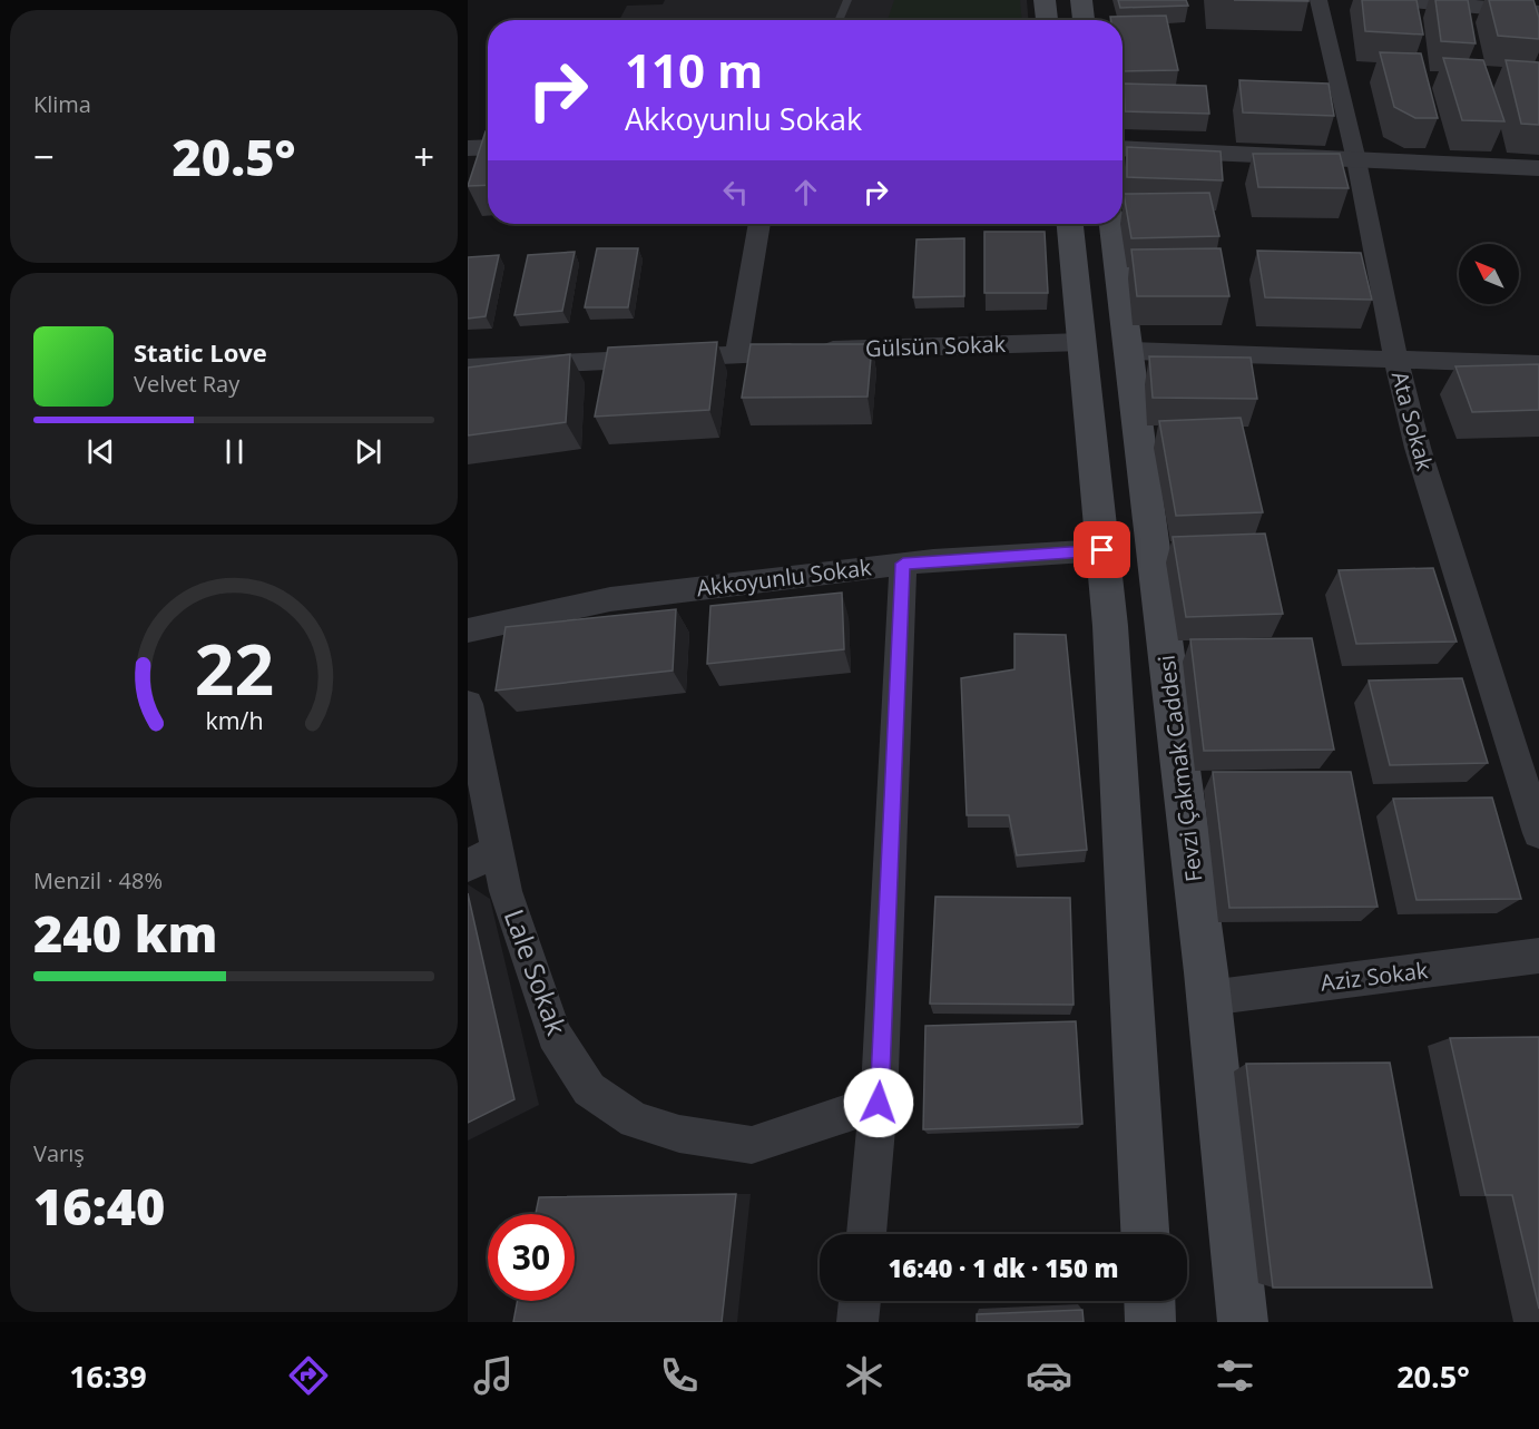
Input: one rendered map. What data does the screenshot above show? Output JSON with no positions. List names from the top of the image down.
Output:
{
  "streets": {
    "main road": ["Fevzi Çakmak Caddesi"],
    "street": [
      "Gülsün Sokak",
      "Ata Sokak",
      "Akkoyunlu Sokak",
      "Lale Sokak",
      "Aziz Sokak"
    ]
  },
  "crossings": [
    ["Fevzi Çakmak Caddesi", "Aziz Sokak"]
  ],
  "north": "top left",
  "page": {
    "tile": [
      "Klima",
      ["Menzil · 48%", "240 km"],
      ["Varış", "16:40"]
    ],
    "turn": ["110 m", "Akkoyunlu Sokak"],
    "heat": ["−", "20.5°", "+"],
    "song": ["Static Love", "Velvet Ray"],
    "limit": "30",
    "trip": "16:40 · 1 dk · 150 m",
    "tabs": ["16:39", "20.5°"],
    "gauge": ["22", "km/h"]
  }
}
